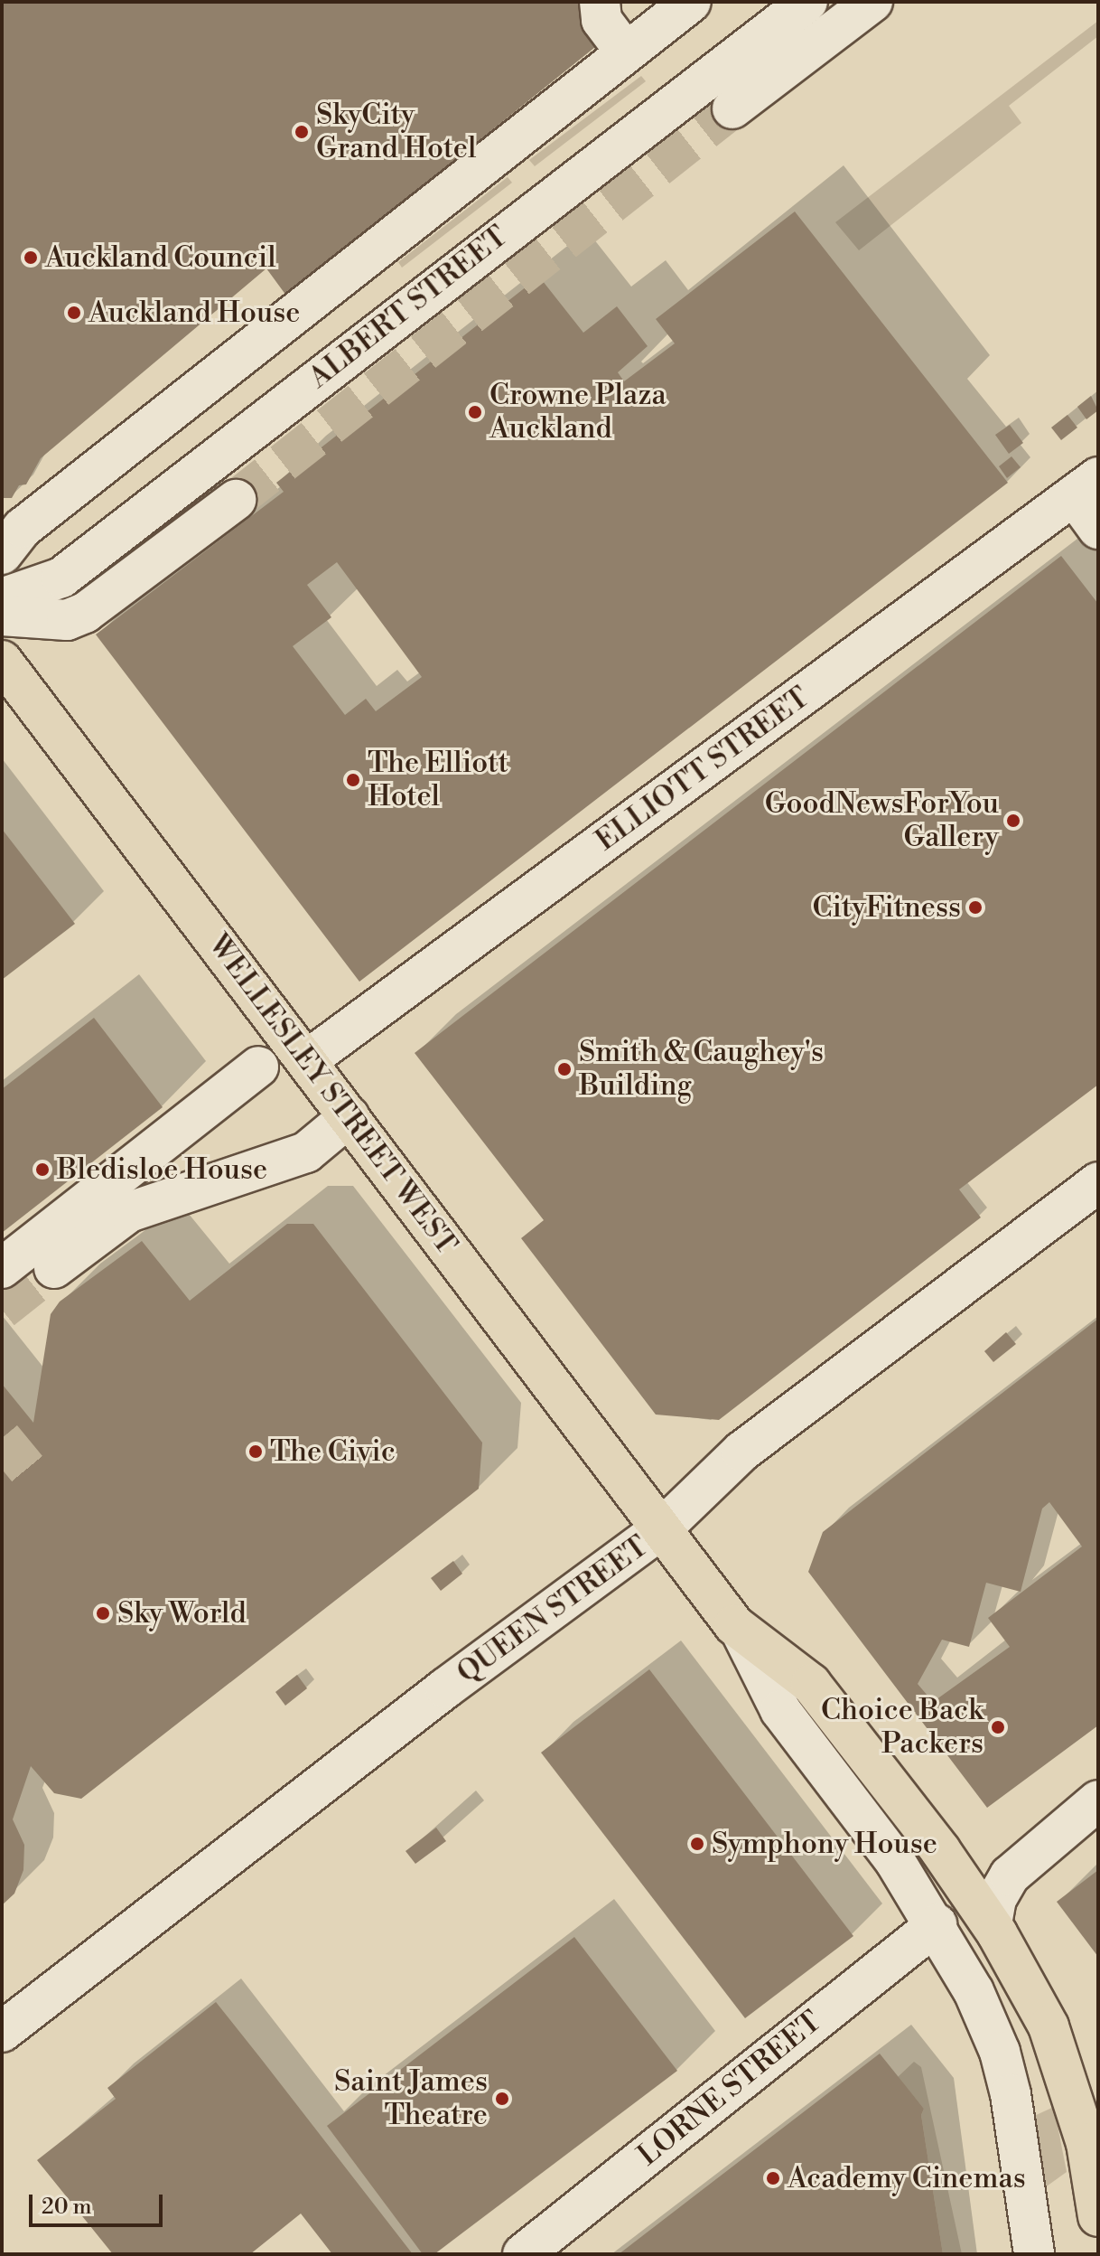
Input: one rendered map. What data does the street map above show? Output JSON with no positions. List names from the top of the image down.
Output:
{
  "streets": {
    "main road": ["WELLESLEY STREET WEST"],
    "street": [
      "ALBERT STREET",
      "ELLIOTT STREET",
      "QUEEN STREET",
      "LORNE STREET"
    ]
  },
  "crossings": [
    ["ELLIOTT STREET", "WELLESLEY STREET WEST"],
    ["WELLESLEY STREET WEST", "QUEEN STREET"]
  ],
  "places": [
    "SkyCity Grand Hotel",
    "Auckland Council",
    "Auckland House",
    "Crowne Plaza Auckland",
    "The Elliott Hotel",
    "GoodNewsForYou Gallery",
    "CityFitness",
    "Smith & Caughey's Building",
    "Bledisloe House",
    "The Civic",
    "Sky World",
    "Choice Back Packers",
    "Symphony House",
    "Saint James Theatre",
    "Academy Cinemas"
  ],
  "scale_bar": "20 m"
}
